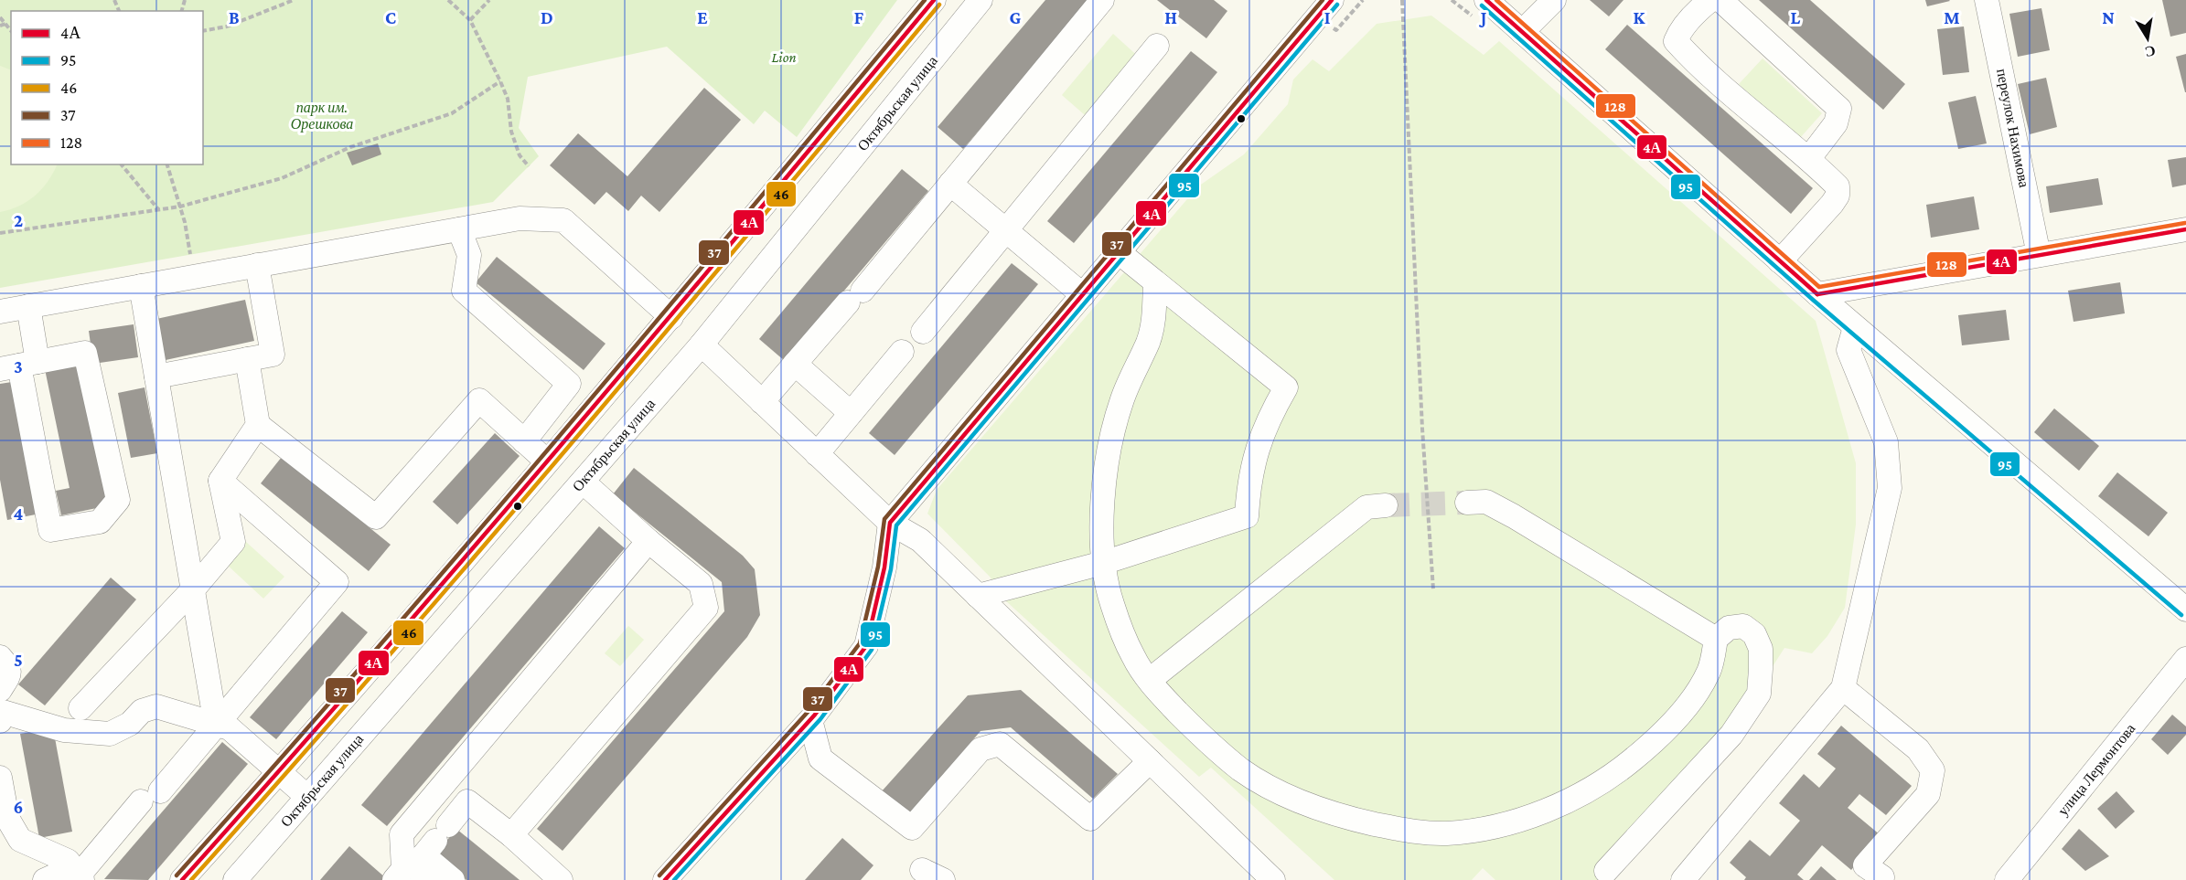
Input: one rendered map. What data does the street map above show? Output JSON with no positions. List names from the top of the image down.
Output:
{
  "streets": {
    "street": ["Октябрьская улица", "переулок Нахимова", "улица Лермонтова"]
  },
  "parks": ["Lion", "парк им. Орешкова"],
  "lines": [
    "transit line 4А",
    "transit line 37",
    "transit line 128",
    "transit line 95",
    "transit line 46"
  ],
  "legend": [
    "4А",
    "95",
    "46",
    "37",
    "128"
  ],
  "north": "bottom",
  "grid": {
    "columns": [
      "B",
      "C",
      "D",
      "E",
      "F",
      "G",
      "H",
      "I",
      "J",
      "K",
      "L",
      "M",
      "N"
    ],
    "rows": [
      "2",
      "3",
      "4",
      "5",
      "6"
    ]
  }
}
